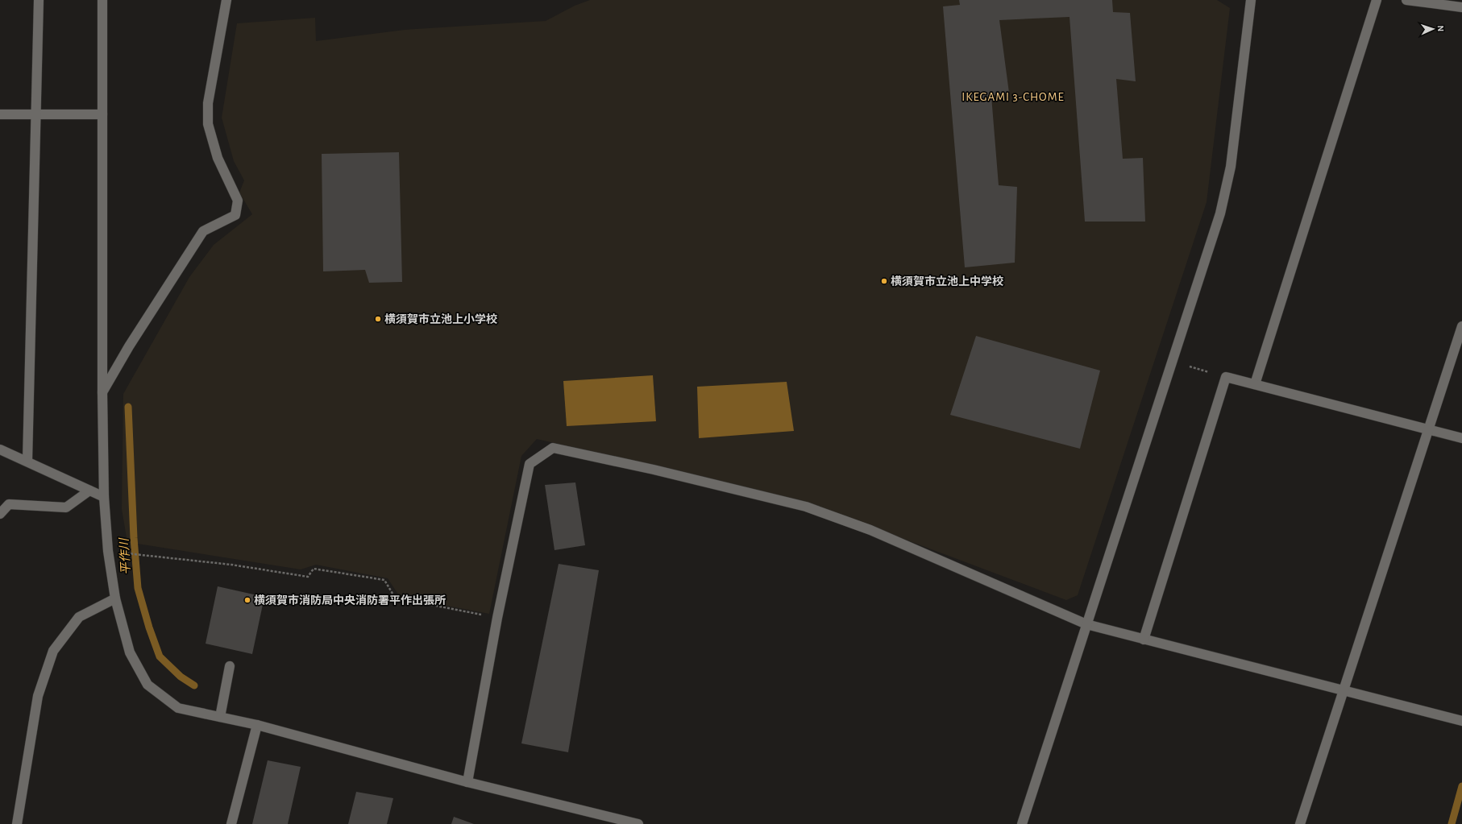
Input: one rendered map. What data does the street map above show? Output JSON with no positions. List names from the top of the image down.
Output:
{
  "districts": ["IKEGAMI 3-CHOME"],
  "water": ["平作川"],
  "places": ["横須賀市立池上中学校", "横須賀市立池上小学校", "横須賀市消防局中央消防署平作出張所"],
  "north": "right"
}
